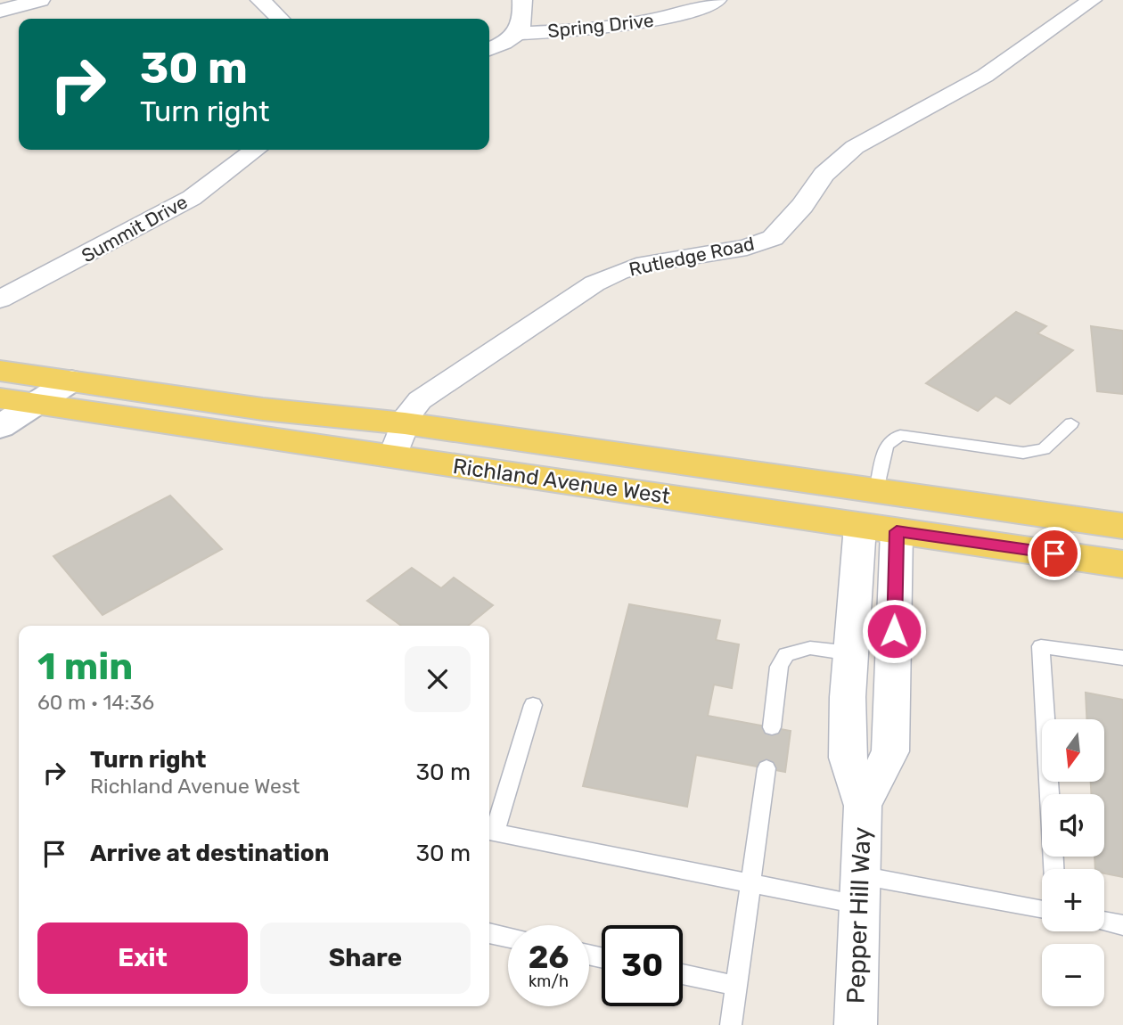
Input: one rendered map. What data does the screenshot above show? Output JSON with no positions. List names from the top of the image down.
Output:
{
  "streets": {
    "main road": ["Richland Avenue West"],
    "street": [
      "Spring Drive",
      "Summit Drive",
      "Rutledge Road",
      "Pepper Hill Way"
    ]
  },
  "crossings": [
    ["Rutledge Road", "Richland Avenue West"],
    ["Richland Avenue West", "Pepper Hill Way"]
  ],
  "north": "bottom",
  "page": {
    "turn": ["30 m", "Turn right"],
    "heading": ["1 min", "60 m · 14:36"],
    "map_buttons": ["+", "−"],
    "list": [
      {
        "name": "Turn right",
        "note": "Richland Avenue West",
        "value": "30 m"
      },
      {
        "name": "Arrive at destination",
        "value": "30 m"
      }
    ],
    "buttons": ["Exit", "Share"],
    "speed": "26 km/h",
    "limit": "30"
  }
}
